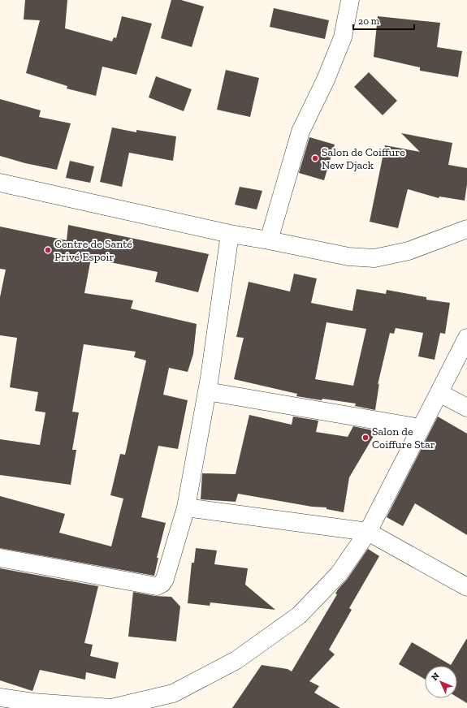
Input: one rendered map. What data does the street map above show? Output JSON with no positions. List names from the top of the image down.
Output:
{
  "places": ["Salon de Coiffure New Djack", "Centre de Santé Privé Espoir", "Salon de Coiffure Star"],
  "scale_bar": "20 m",
  "north": "top left"
}
